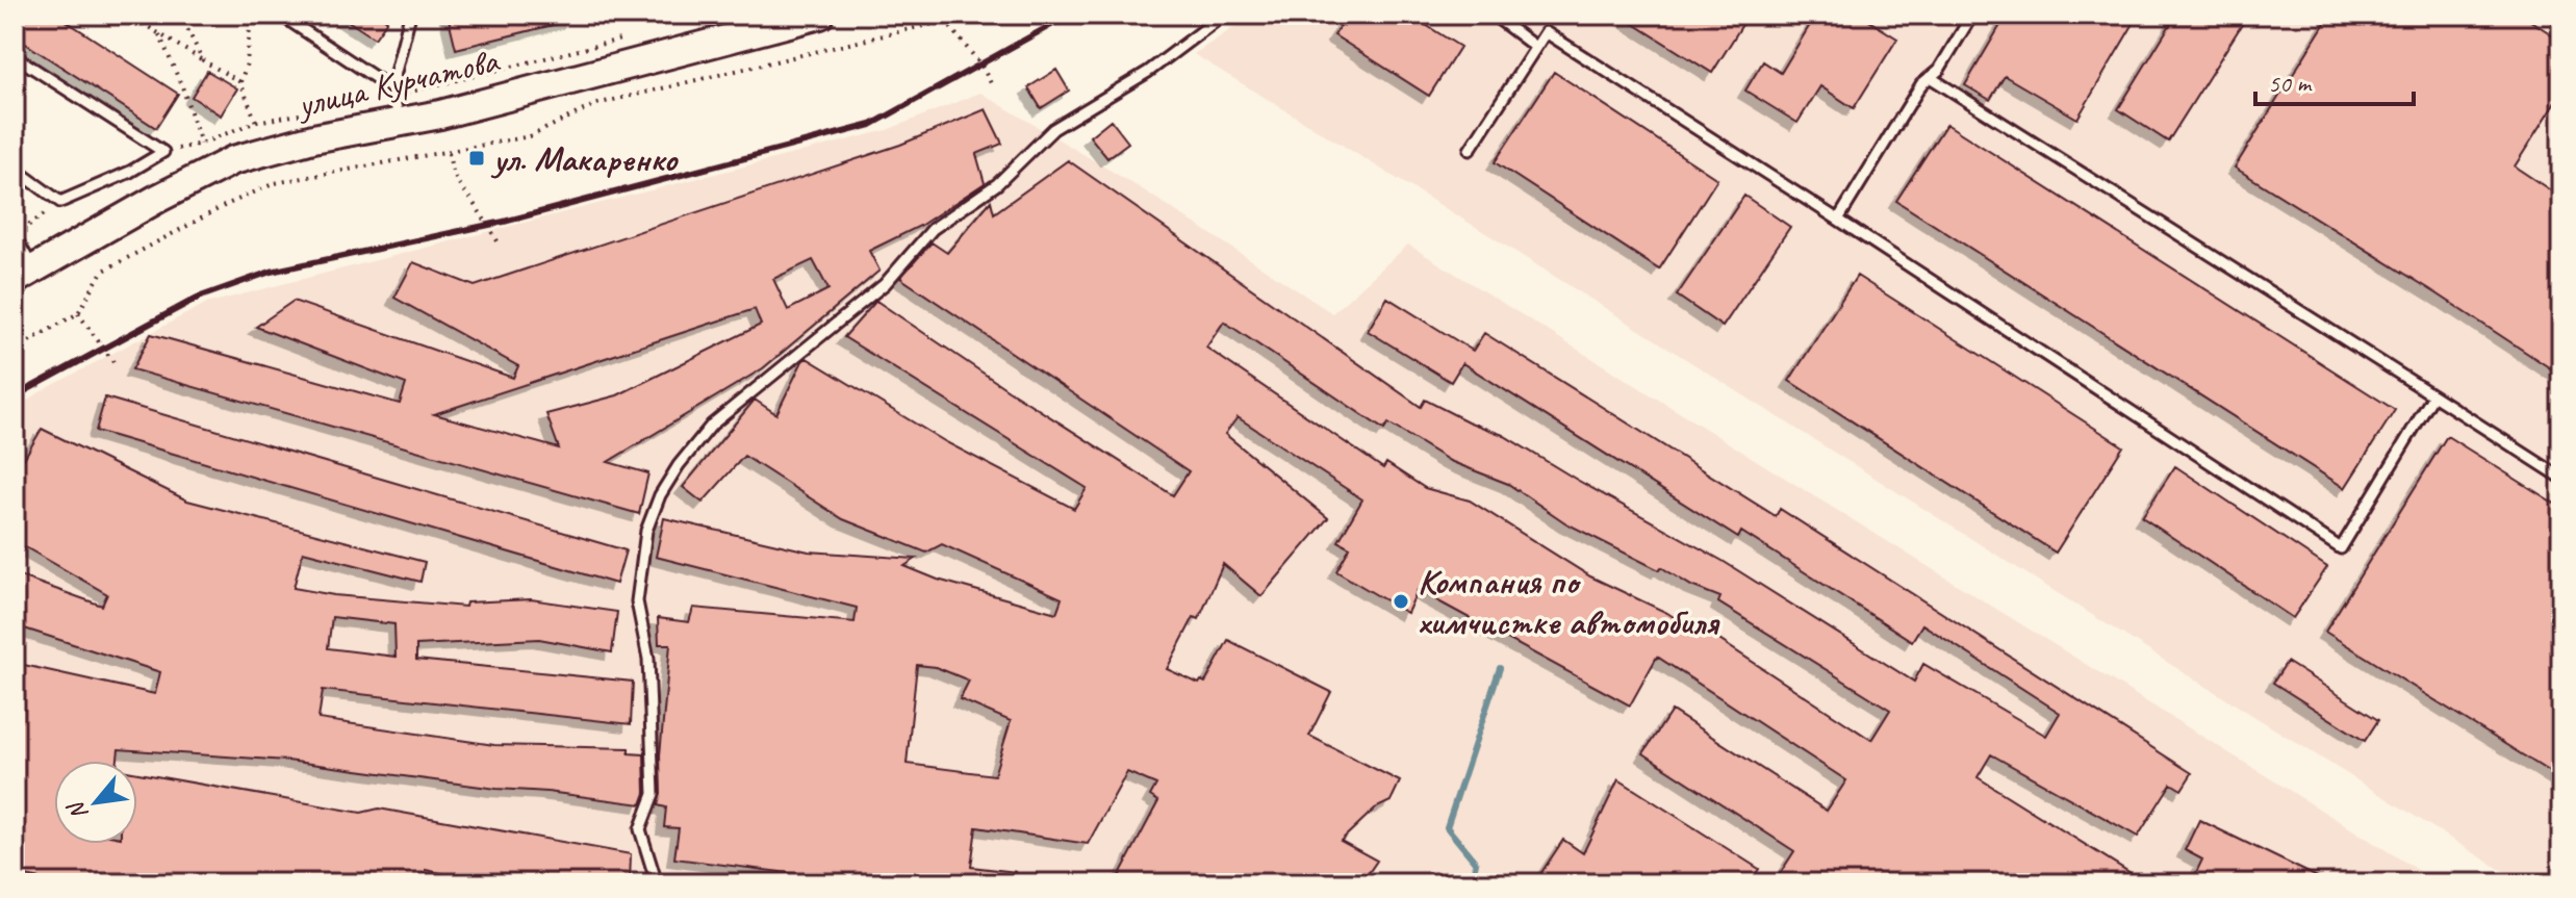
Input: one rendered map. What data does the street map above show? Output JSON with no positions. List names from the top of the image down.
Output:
{
  "streets": {
    "main road": ["улица Курчатова"]
  },
  "places": {
    "transit": ["ул. Макаренко"],
    "other": ["Компания по химчистке автомобиля"]
  },
  "scale_bar": "50 m",
  "north": "bottom left"
}
